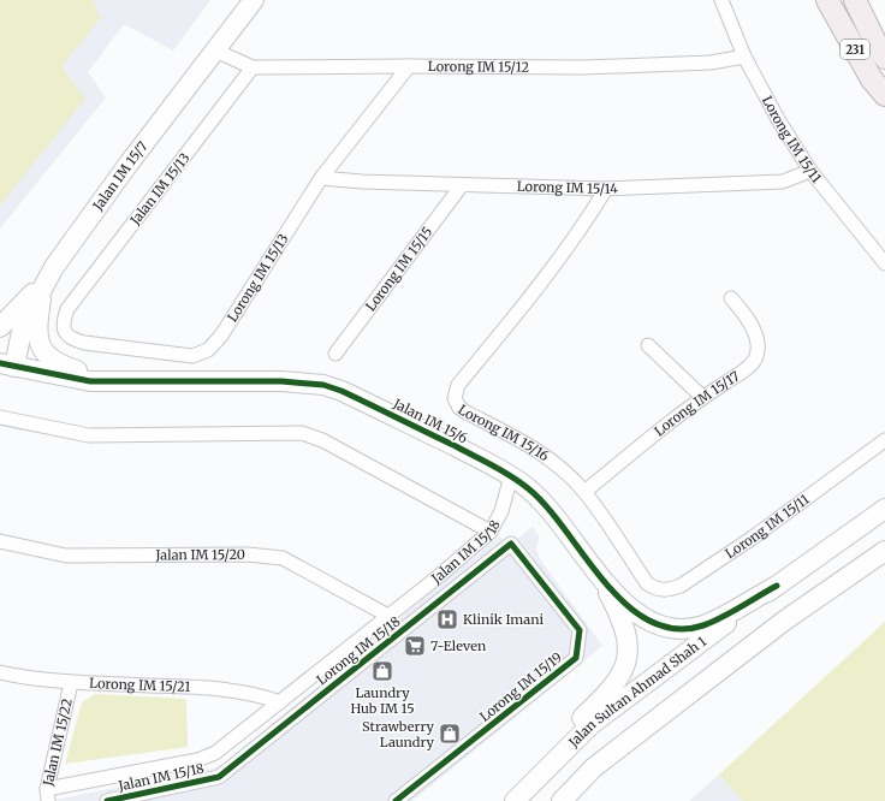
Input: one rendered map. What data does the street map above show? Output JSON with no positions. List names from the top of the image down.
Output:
{
  "streets": {
    "main road": ["231"],
    "street": [
      "Lorong IM 15/12",
      "Lorong IM 15/11",
      "Jalan IM 15/7",
      "Lorong IM 15/14",
      "Jalan IM 15/13",
      "Lorong IM 15/15",
      "Lorong IM 15/13",
      "Lorong IM 15/17",
      "Jalan IM 15/6",
      "Lorong IM 15/16",
      "Jalan IM 15/18",
      "Jalan IM 15/20",
      "Lorong IM 15/18",
      "Lorong IM 15/21",
      "Lorong IM 15/19",
      "Jalan Sultan Ahmad Shah 1",
      "Jalan IM 15/22"
    ]
  },
  "crossings": [
    ["Lorong IM 15/12", "Lorong IM 15/11"],
    ["Lorong IM 15/12", "Jalan IM 15/7"],
    ["Lorong IM 15/12", "Jalan IM 15/13"],
    ["Lorong IM 15/12", "Lorong IM 15/13"],
    ["Lorong IM 15/11", "Lorong IM 15/14"],
    ["Lorong IM 15/11", "Lorong IM 15/16"],
    ["Jalan IM 15/7", "Jalan IM 15/6"],
    ["Lorong IM 15/14", "Lorong IM 15/15"],
    ["Lorong IM 15/14", "Lorong IM 15/13"],
    ["Lorong IM 15/14", "Lorong IM 15/16"],
    ["Jalan IM 15/13", "Lorong IM 15/13"],
    ["Lorong IM 15/17", "Lorong IM 15/16"],
    ["Jalan IM 15/6", "Jalan IM 15/18"],
    ["Jalan IM 15/6", "Jalan Sultan Ahmad Shah 1"],
    ["Jalan IM 15/18", "Jalan IM 15/20"],
    ["Jalan IM 15/18", "Lorong IM 15/18"],
    ["Jalan IM 15/18", "Lorong IM 15/21"],
    ["Jalan IM 15/18", "Jalan IM 15/22"],
    ["Lorong IM 15/18", "Lorong IM 15/19"],
    ["Lorong IM 15/21", "Jalan IM 15/22"]
  ],
  "places": {
    "hospital": ["Klinik Imani"],
    "supermarket": ["7-Eleven"],
    "shop": ["Laundry Hub IM 15", "Strawberry Laundry"]
  }
}
